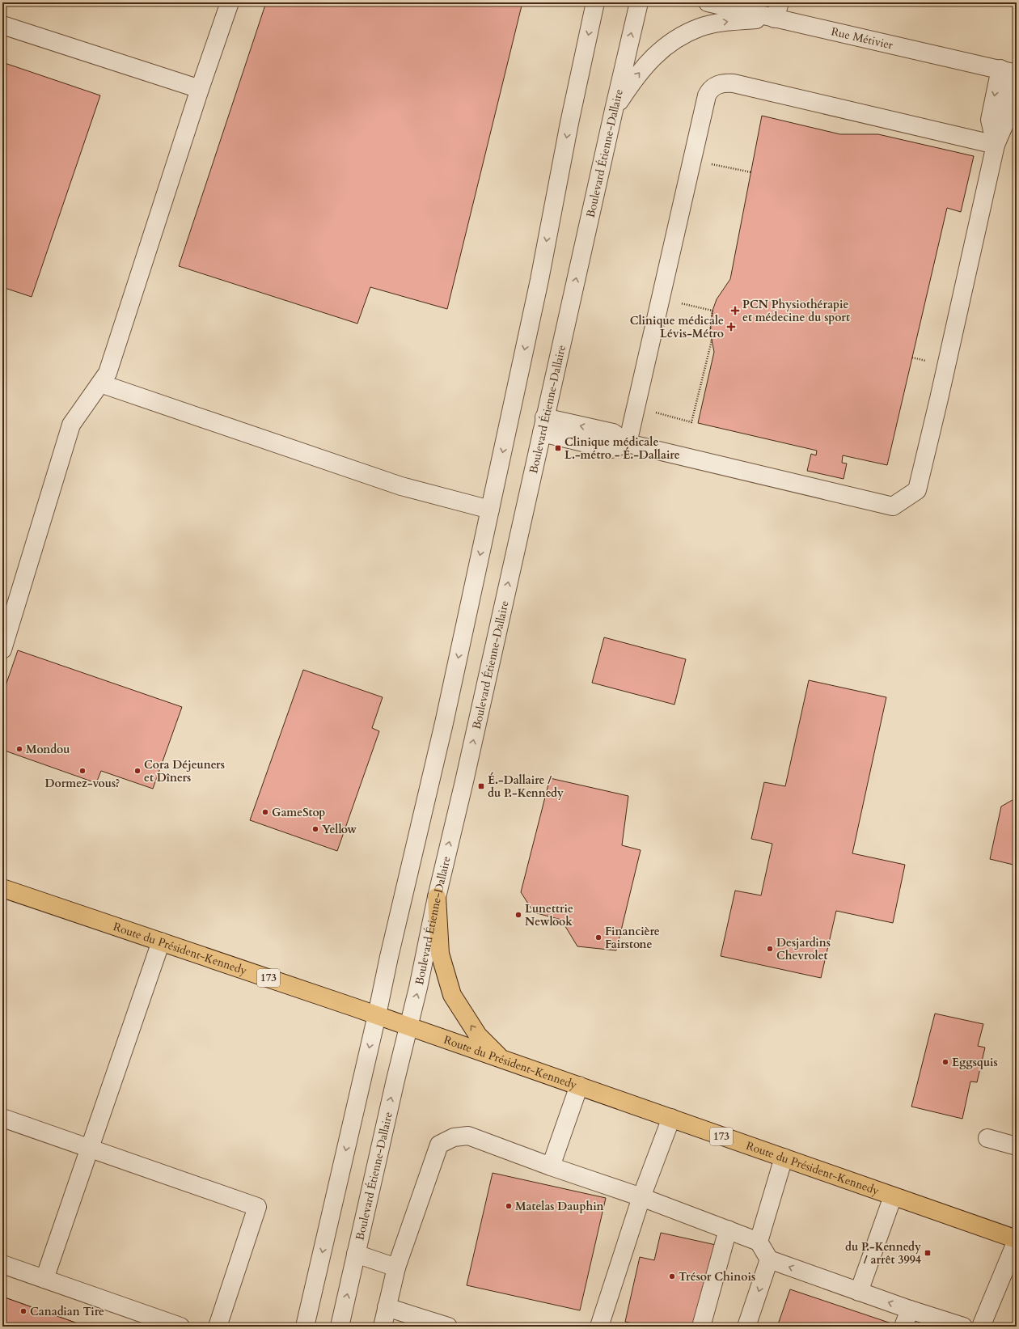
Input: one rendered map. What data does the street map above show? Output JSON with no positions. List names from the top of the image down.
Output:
{
  "streets": {
    "main road": ["Route du Président-Kennedy", "173"],
    "street": ["Rue Métivier", "Boulevard Étienne-Dallaire"]
  },
  "crossings": [
    ["Boulevard Étienne-Dallaire", "Route du Président-Kennedy"]
  ],
  "places": {
    "health": ["PCN Physiothérapie et médecine du sport", "Clinique médicale Lévis-Métro"],
    "transit": ["Clinique médicale L.-métro - É.-Dallaire", "É.-Dallaire / du P.-Kennedy", "du P.-Kennedy / arrêt 3994"],
    "other": [
      "Mondou",
      "Dormez-vous?",
      "Cora Déjeuners et Dîners",
      "GameStop",
      "Yellow",
      "Lunettrie Newlook",
      "Financière Fairstone",
      "Desjardins Chevrolet",
      "Eggsquis",
      "Matelas Dauphin",
      "Trésor Chinois",
      "Canadian Tire"
    ]
  }
}
